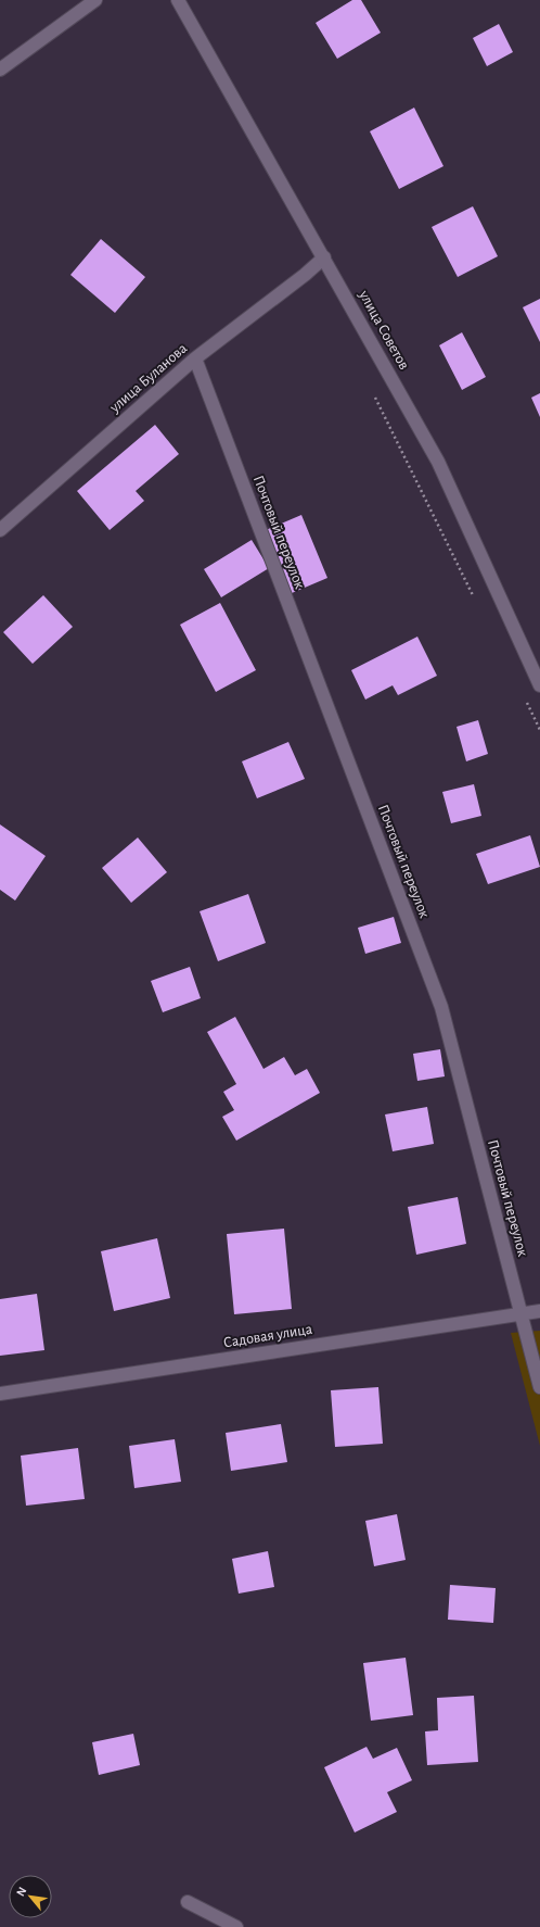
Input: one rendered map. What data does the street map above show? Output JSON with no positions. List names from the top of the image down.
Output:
{
  "streets": {
    "street": [
      "улица Советов",
      "улица Буланова",
      "Почтовый переулок",
      "Садовая улица"
    ]
  },
  "crossings": [
    ["улица Советов", "улица Буланова"],
    ["улица Буланова", "Почтовый переулок"],
    ["Почтовый переулок", "Садовая улица"]
  ],
  "north": "top left"
}
